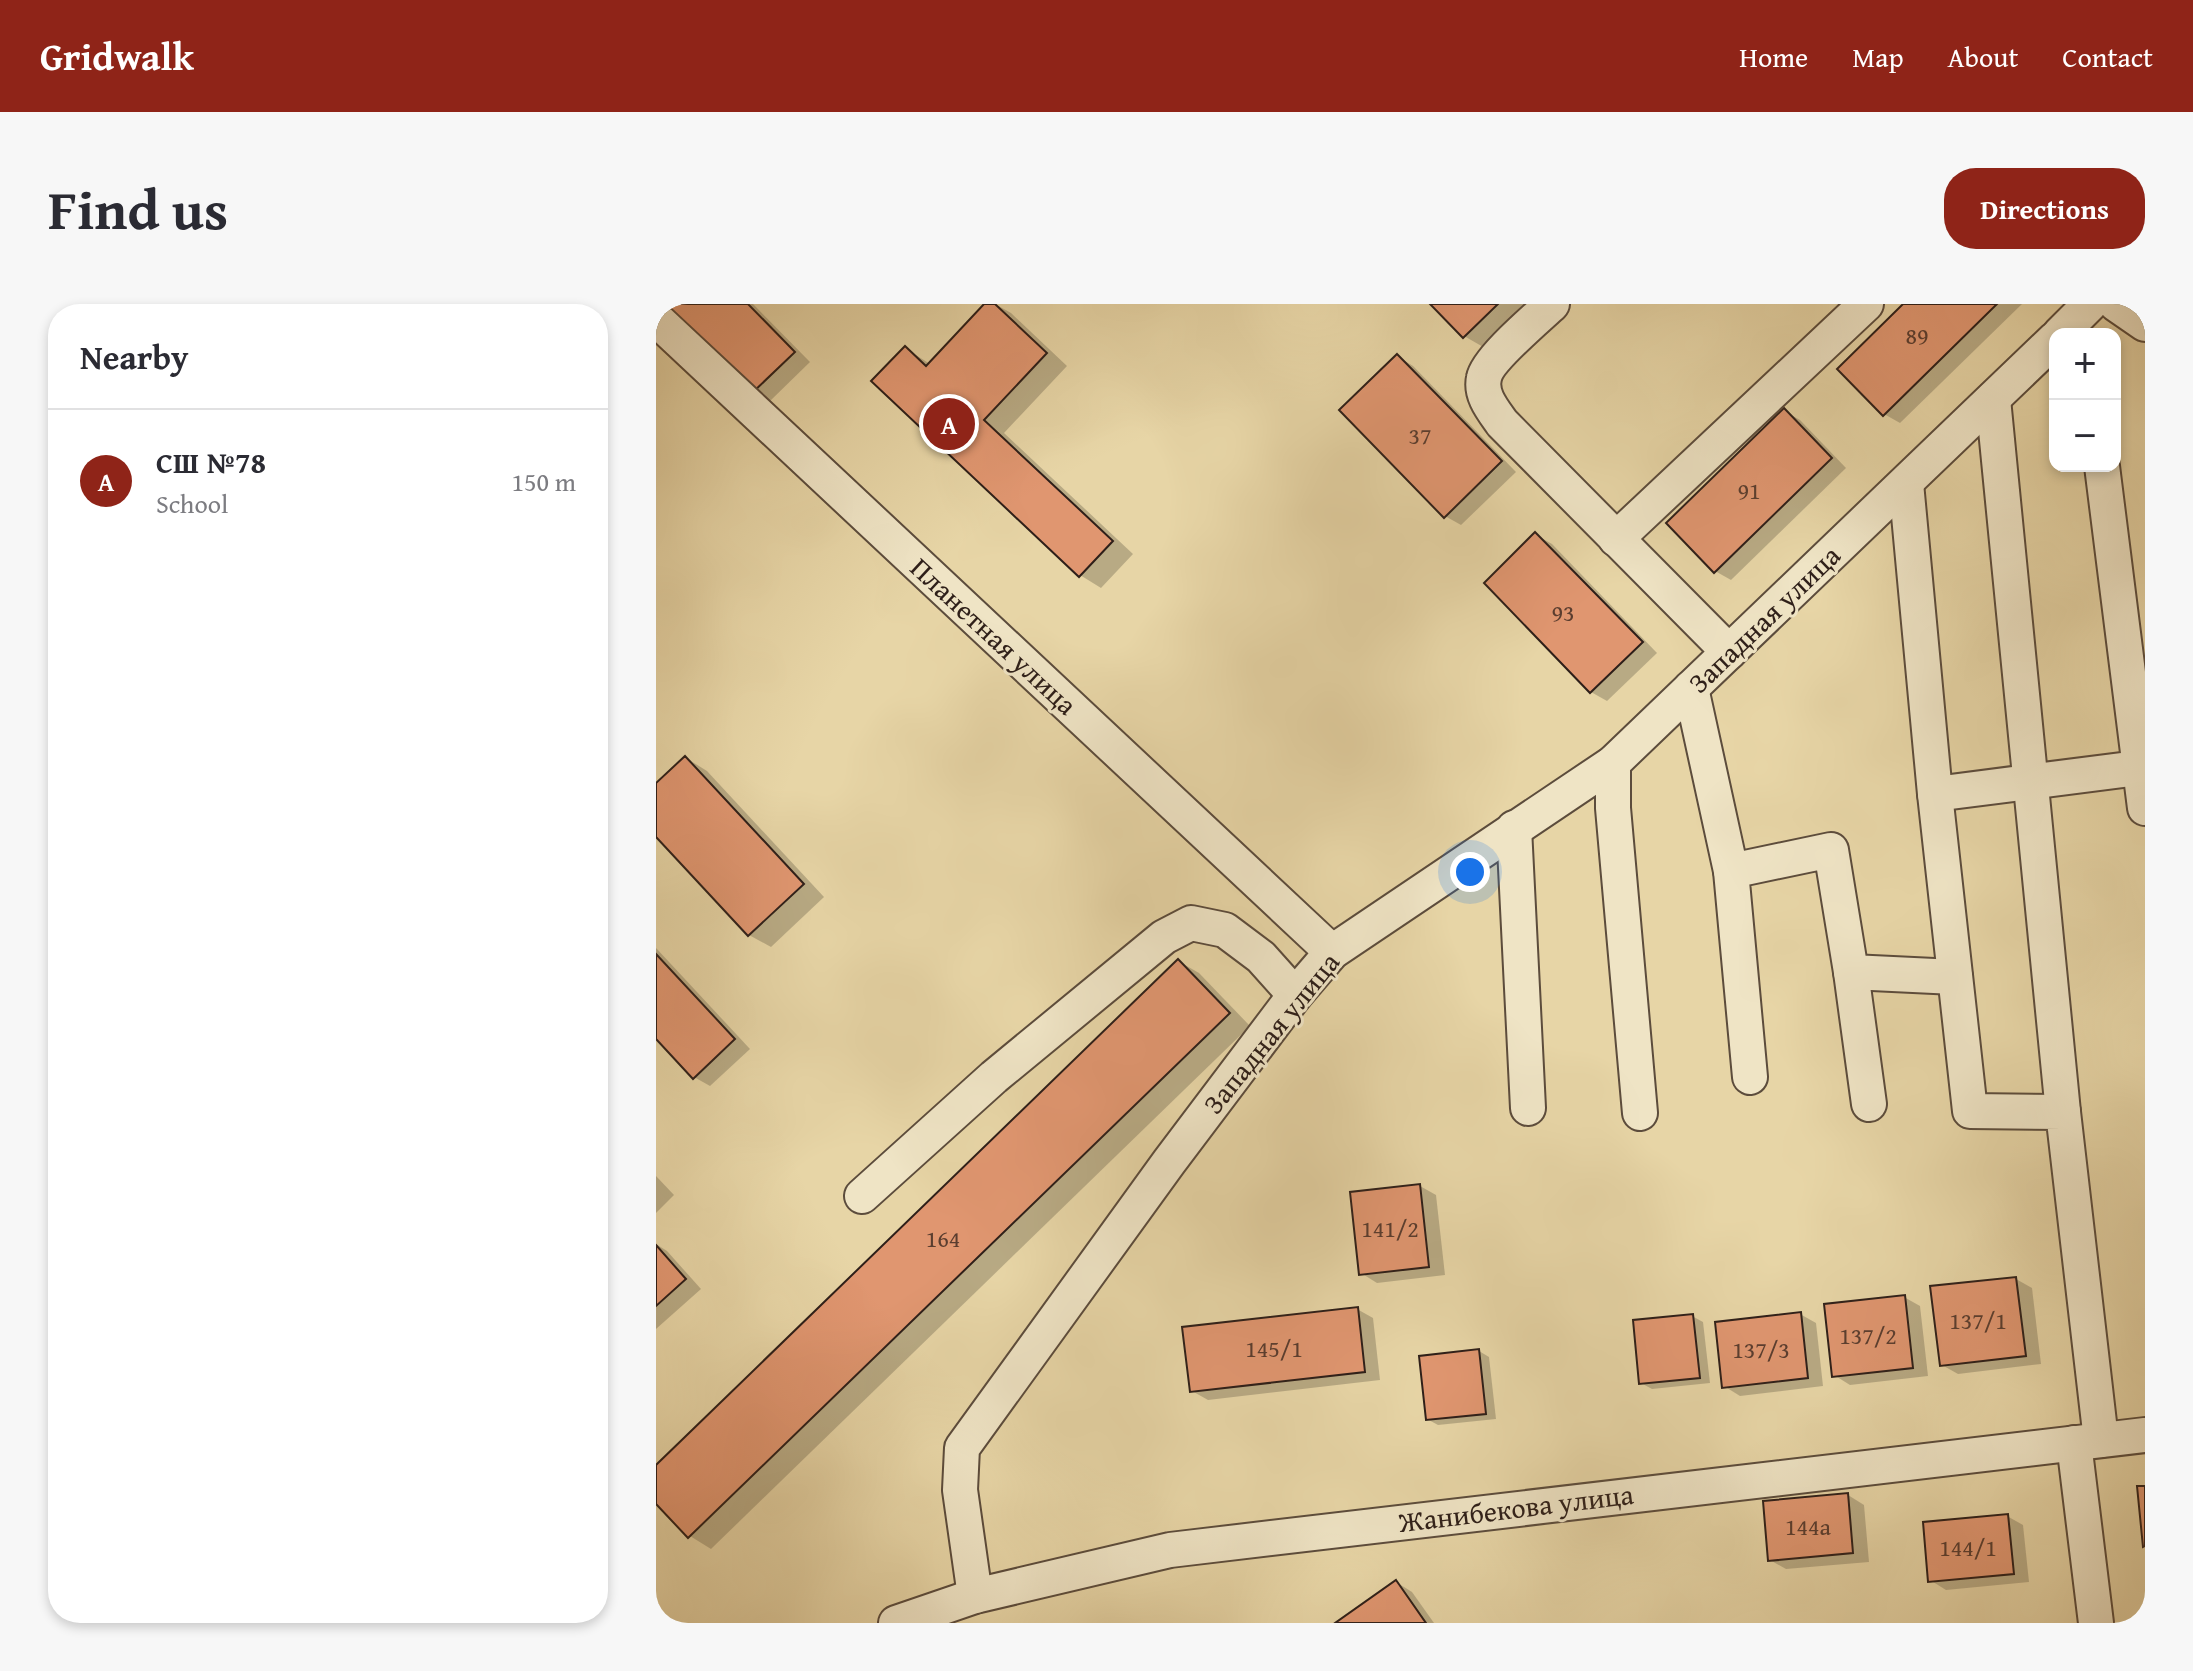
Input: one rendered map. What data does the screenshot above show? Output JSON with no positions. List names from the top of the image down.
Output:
{
  "streets": {
    "street": ["Западная улица", "Планетная улица", "Жанибекова улица"]
  },
  "crossings": [
    ["Западная улица", "Планетная улица"],
    ["Западная улица", "Жанибекова улица"]
  ],
  "house_numbers": [
    "89",
    "37",
    "91",
    "93",
    "141/2",
    "164",
    "137/1",
    "137/2",
    "145/1",
    "137/3",
    "144а",
    "144/1"
  ],
  "page": {
    "header": "Gridwalk",
    "nav": [
      "Home",
      "Map",
      "About",
      "Contact"
    ],
    "title": "Find us",
    "buttons": "Directions",
    "heading": "Nearby",
    "map_buttons": ["+", "−"],
    "pins": "A",
    "list": [
      {
        "mark": "A",
        "name": "СШ №78",
        "note": "School",
        "value": "150 m"
      }
    ]
  }
}
